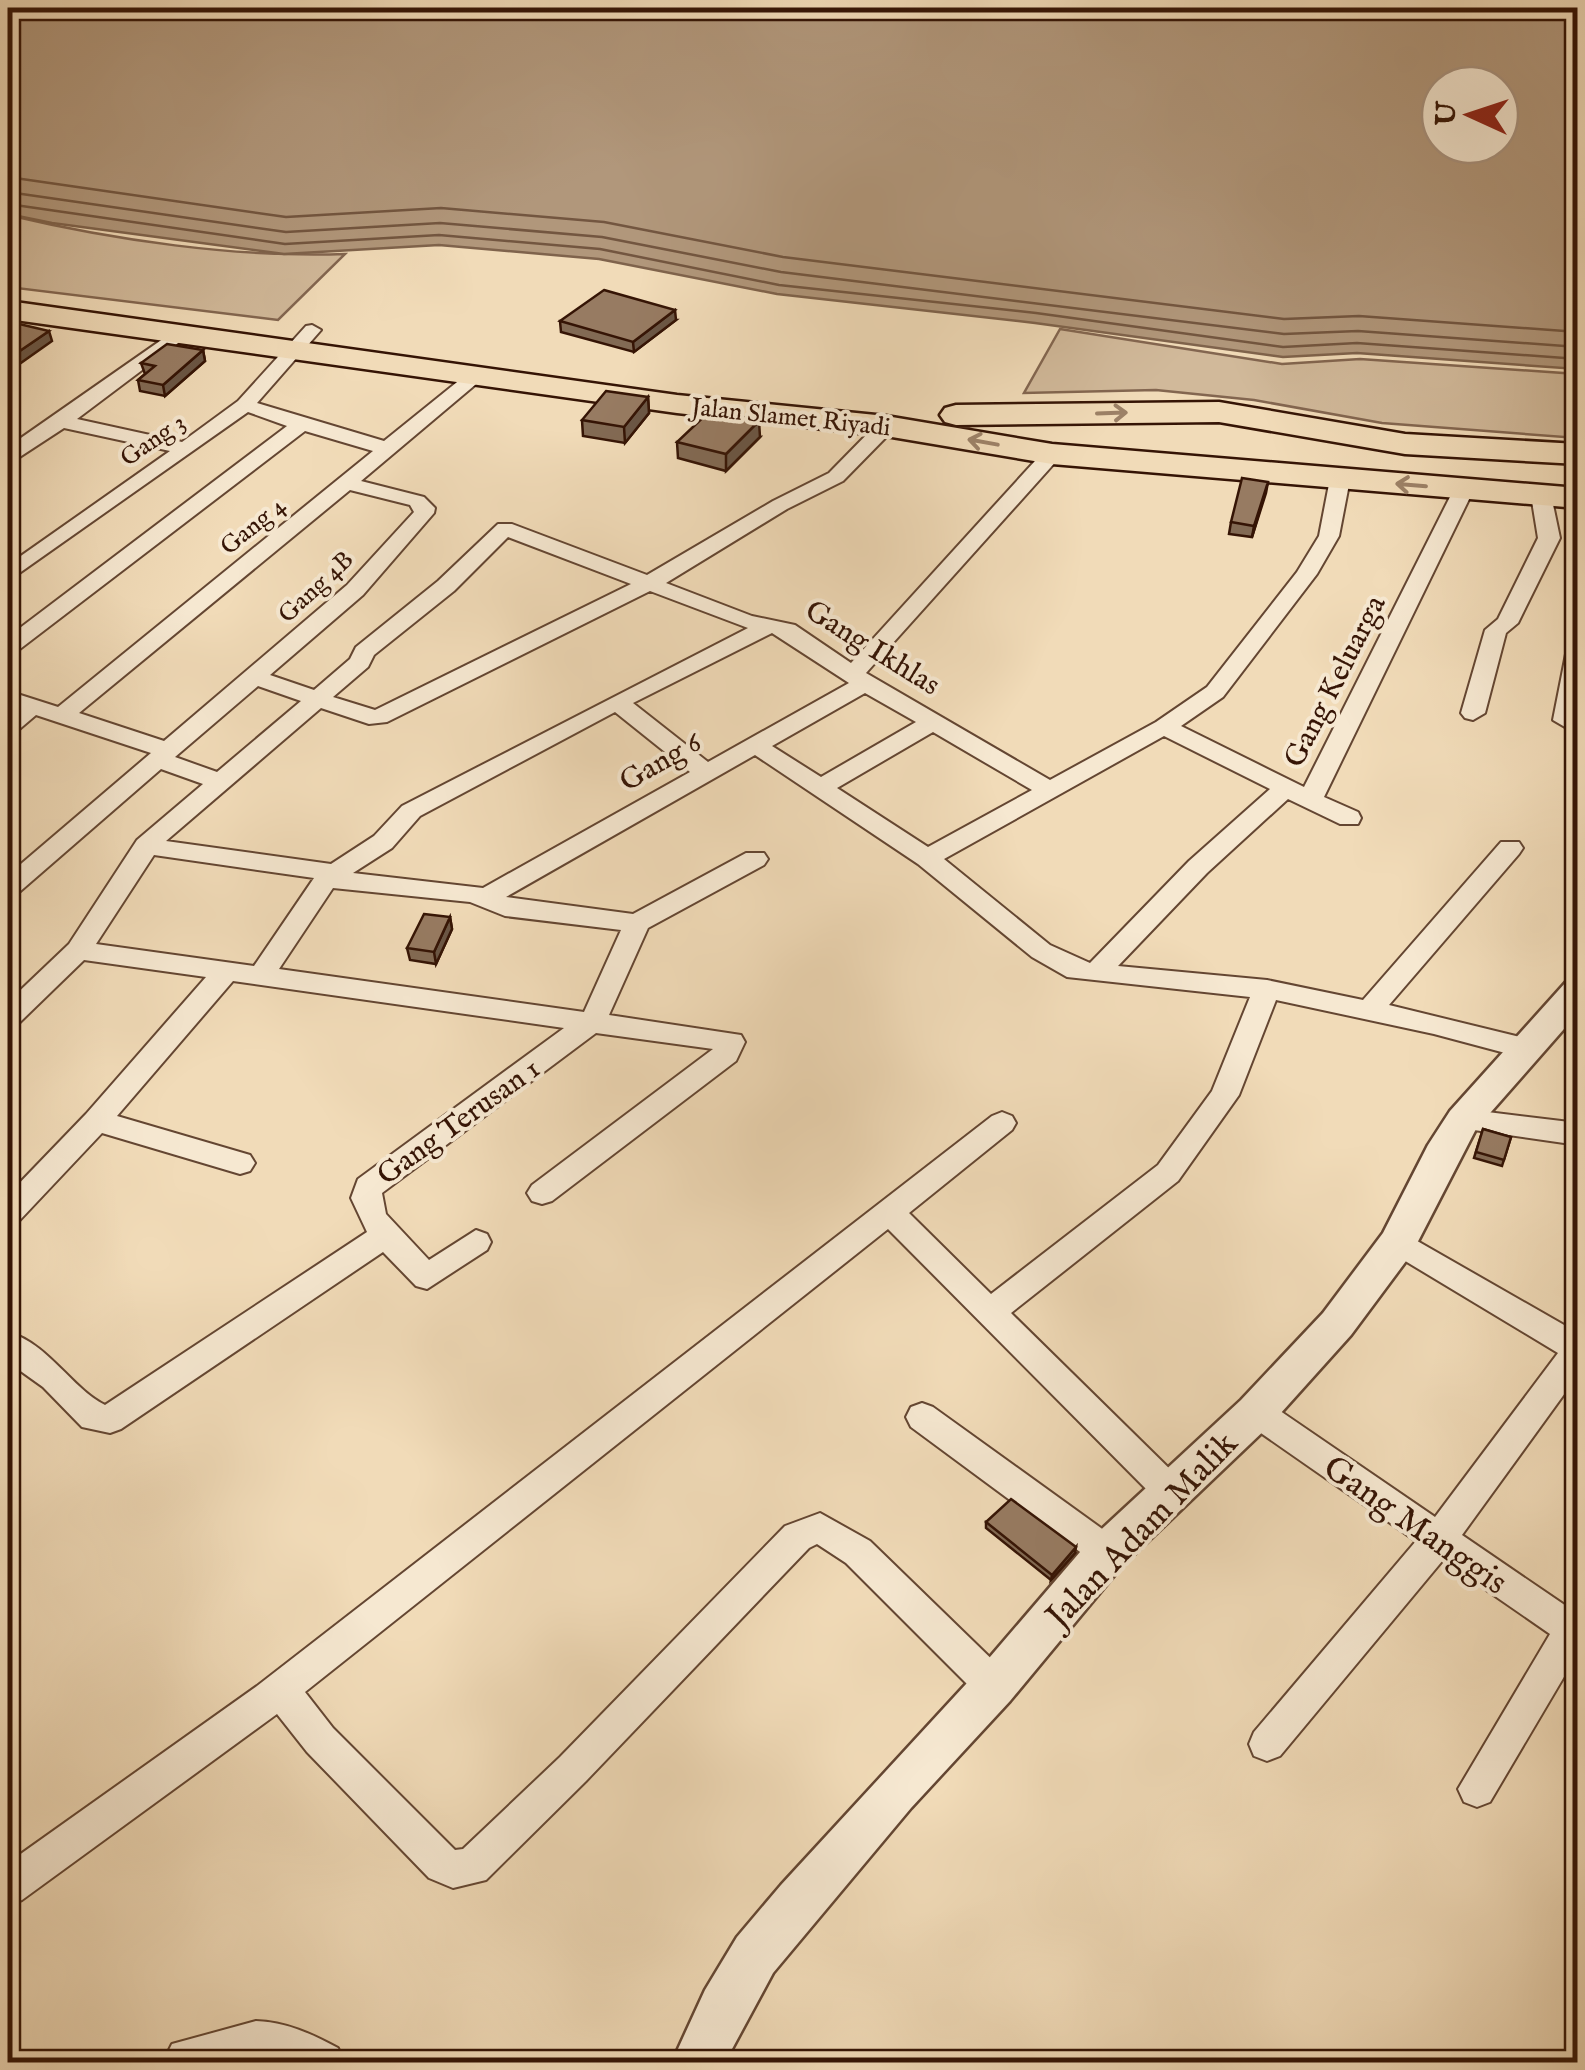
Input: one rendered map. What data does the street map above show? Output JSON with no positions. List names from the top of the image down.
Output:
{
  "streets": {
    "highway": ["Jalan Slamet Riyadi"],
    "street": [
      "Gang 3",
      "Gang 4",
      "Gang 4B",
      "Gang Ikhlas",
      "Gang Keluarga",
      "Gang 6",
      "Gang Terusan 1",
      "Gang Manggis",
      "Jalan Adam Malik"
    ]
  },
  "crossings": [
    ["Jalan Slamet Riyadi", "Gang 3"],
    ["Jalan Slamet Riyadi", "Gang 4"],
    ["Jalan Slamet Riyadi", "Gang Keluarga"],
    ["Jalan Slamet Riyadi", "Gang 6"],
    ["Gang 4", "Gang 4B"],
    ["Gang Ikhlas", "Gang 6"],
    ["Gang Manggis", "Jalan Adam Malik"]
  ],
  "north": "left"
}
